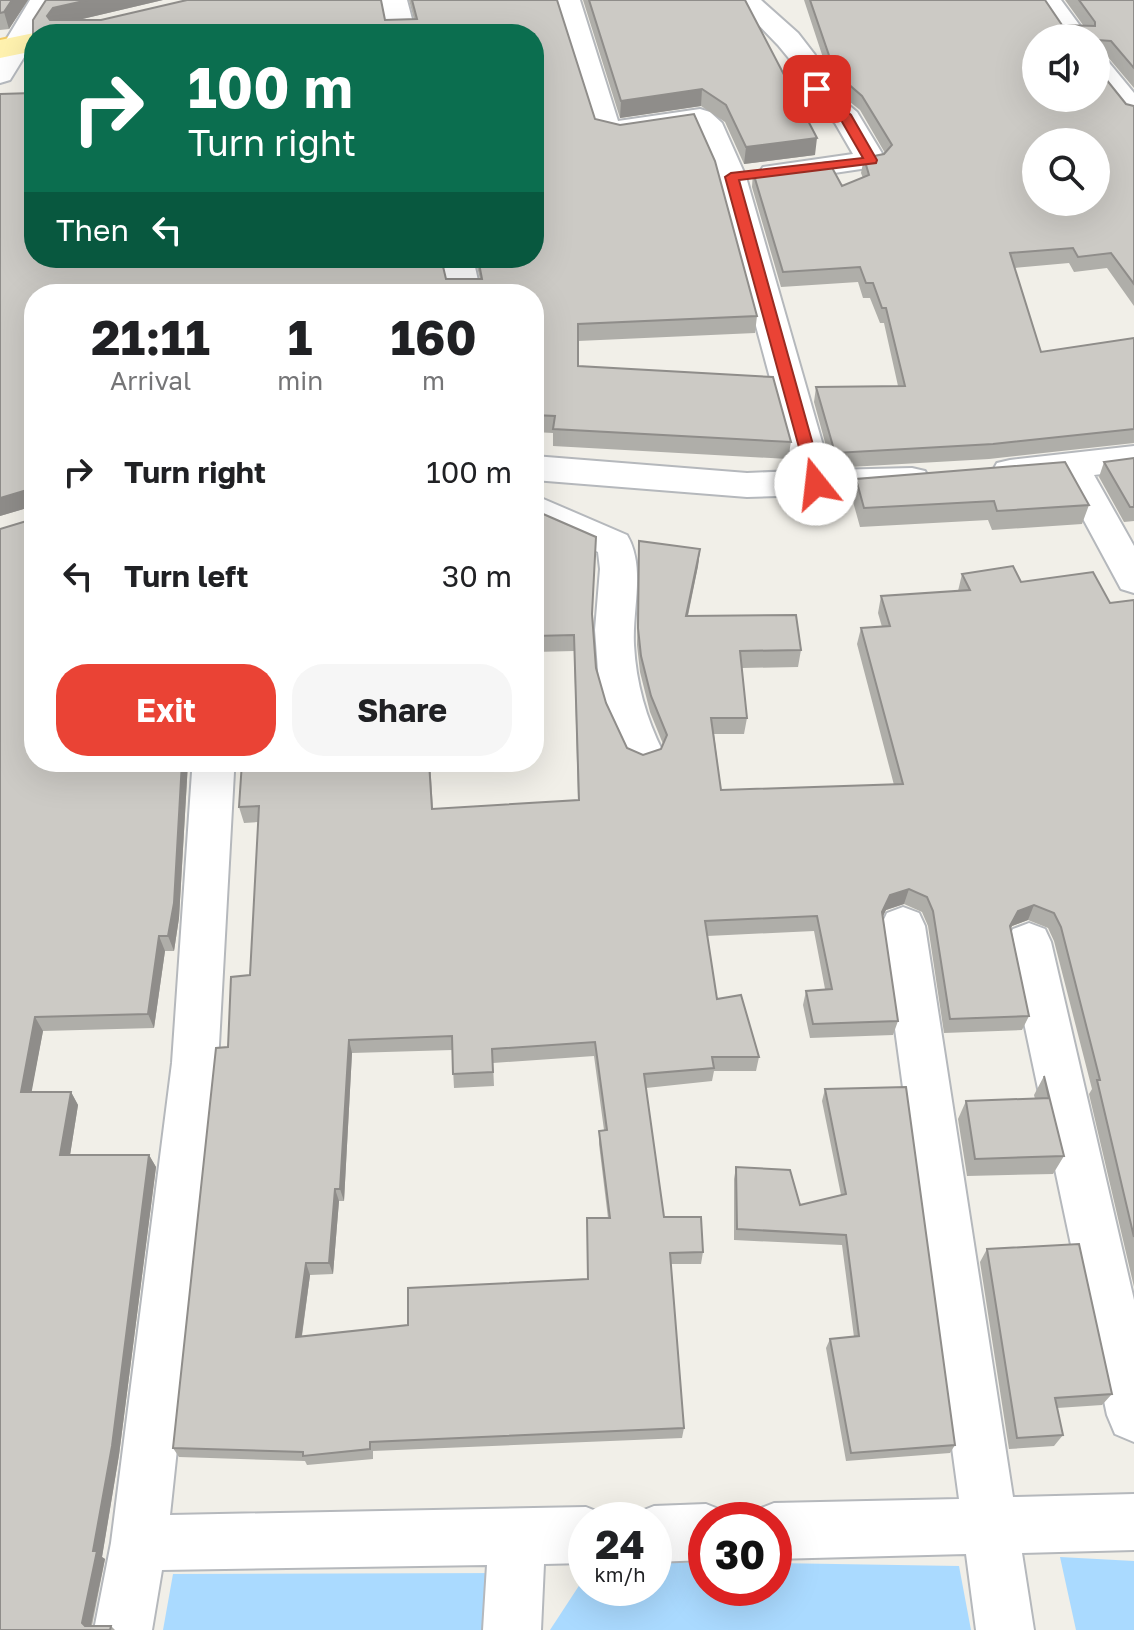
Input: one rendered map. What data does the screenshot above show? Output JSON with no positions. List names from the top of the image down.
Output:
{
  "page": {
    "turn": ["100 m", "Turn right"],
    "then": "Then",
    "eta": [
      "21:11",
      "Arrival",
      "1",
      "min",
      "160",
      "m"
    ],
    "list": [
      {
        "name": "Turn right",
        "value": "100 m"
      },
      {
        "name": "Turn left",
        "value": "30 m"
      }
    ],
    "buttons": ["Exit", "Share"],
    "speed": "24 km/h",
    "limit": "30"
  }
}
